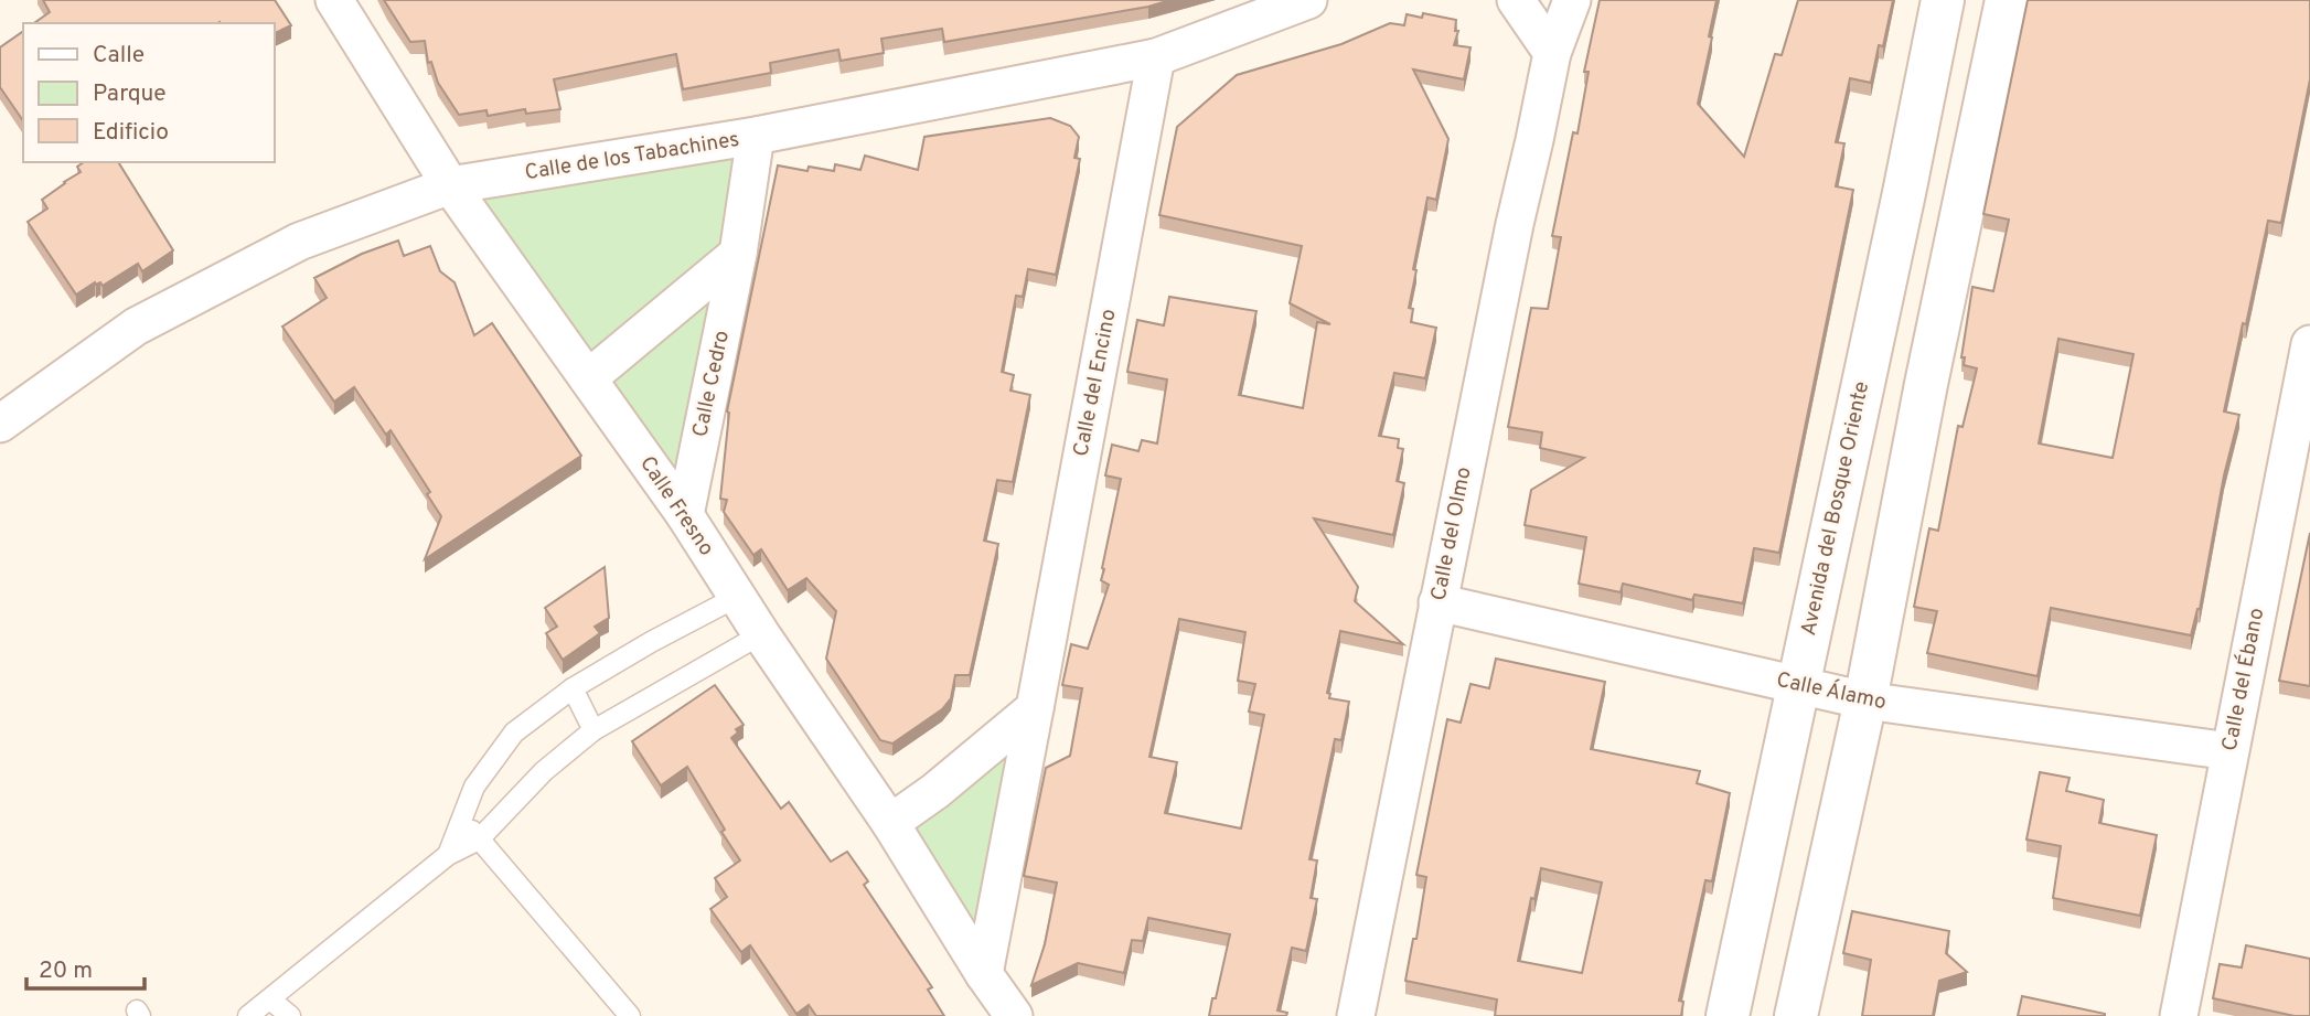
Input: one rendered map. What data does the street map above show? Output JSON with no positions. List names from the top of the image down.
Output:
{
  "streets": {
    "street": [
      "Calle de los Tabachines",
      "Calle del Encino",
      "Calle Cedro",
      "Calle Fresno",
      "Avenida del Bosque Oriente",
      "Calle del Olmo",
      "Calle del Ébano",
      "Calle Álamo"
    ]
  },
  "crossings": [
    ["Calle de los Tabachines", "Calle del Encino"],
    ["Calle de los Tabachines", "Calle Cedro"],
    ["Calle de los Tabachines", "Calle Fresno"],
    ["Calle del Encino", "Calle Fresno"],
    ["Calle Cedro", "Calle Fresno"],
    ["Avenida del Bosque Oriente", "Calle Álamo"],
    ["Calle del Olmo", "Calle Álamo"],
    ["Calle del Ébano", "Calle Álamo"]
  ],
  "legend": ["Calle", "Parque", "Edificio"],
  "scale_bar": "20 m"
}
